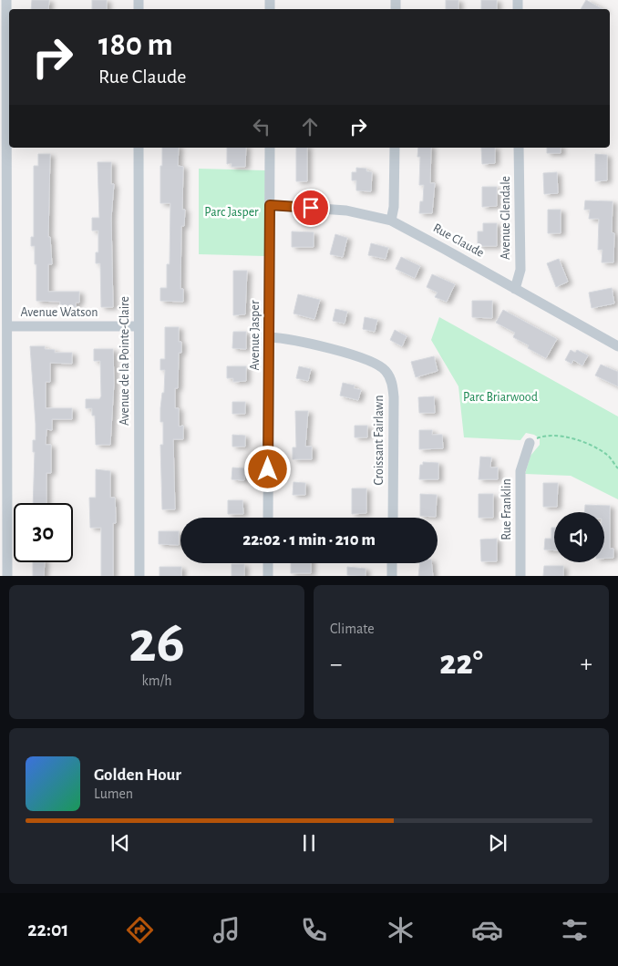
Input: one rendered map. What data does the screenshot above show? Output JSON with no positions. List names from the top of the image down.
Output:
{
  "streets": {
    "street": [
      "Avenue Glendale",
      "Rue Claude",
      "Avenue Watson",
      "Avenue Jasper",
      "Avenue de la Pointe-Claire",
      "Croissant Fairlawn",
      "Rue Franklin"
    ]
  },
  "crossings": [
    ["Avenue Glendale", "Rue Claude"],
    ["Rue Claude", "Avenue Jasper"],
    ["Avenue Watson", "Avenue de la Pointe-Claire"],
    ["Avenue Jasper", "Croissant Fairlawn"]
  ],
  "parks": ["Parc Jasper", "Parc Briarwood"],
  "page": {
    "turn": ["180 m", "Rue Claude"],
    "limit": "30",
    "trip": "22:02 · 1 min · 210 m",
    "tile": [
      ["26", "km/h"],
      "Climate"
    ],
    "heat": ["−", "22°", "+"],
    "song": ["Golden Hour", "Lumen"],
    "tabs": "22:01"
  }
}
